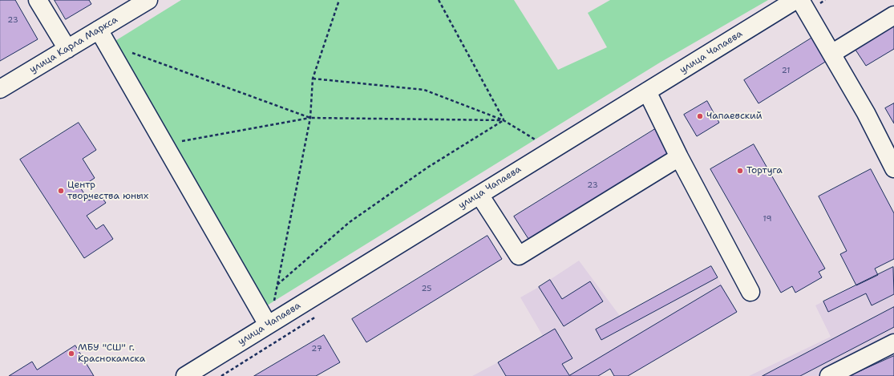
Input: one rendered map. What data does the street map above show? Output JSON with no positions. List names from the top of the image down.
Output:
{
  "streets": {
    "street": ["улица Карла Маркса", "улица Чапаева"]
  },
  "places": [
    "Чапаевский",
    "Тортуга",
    "Центр творчества юных",
    "МБУ \"СШ\" г. Краснокамска"
  ],
  "house_numbers": [
    "23",
    "21",
    "23",
    "19",
    "25",
    "27"
  ]
}
